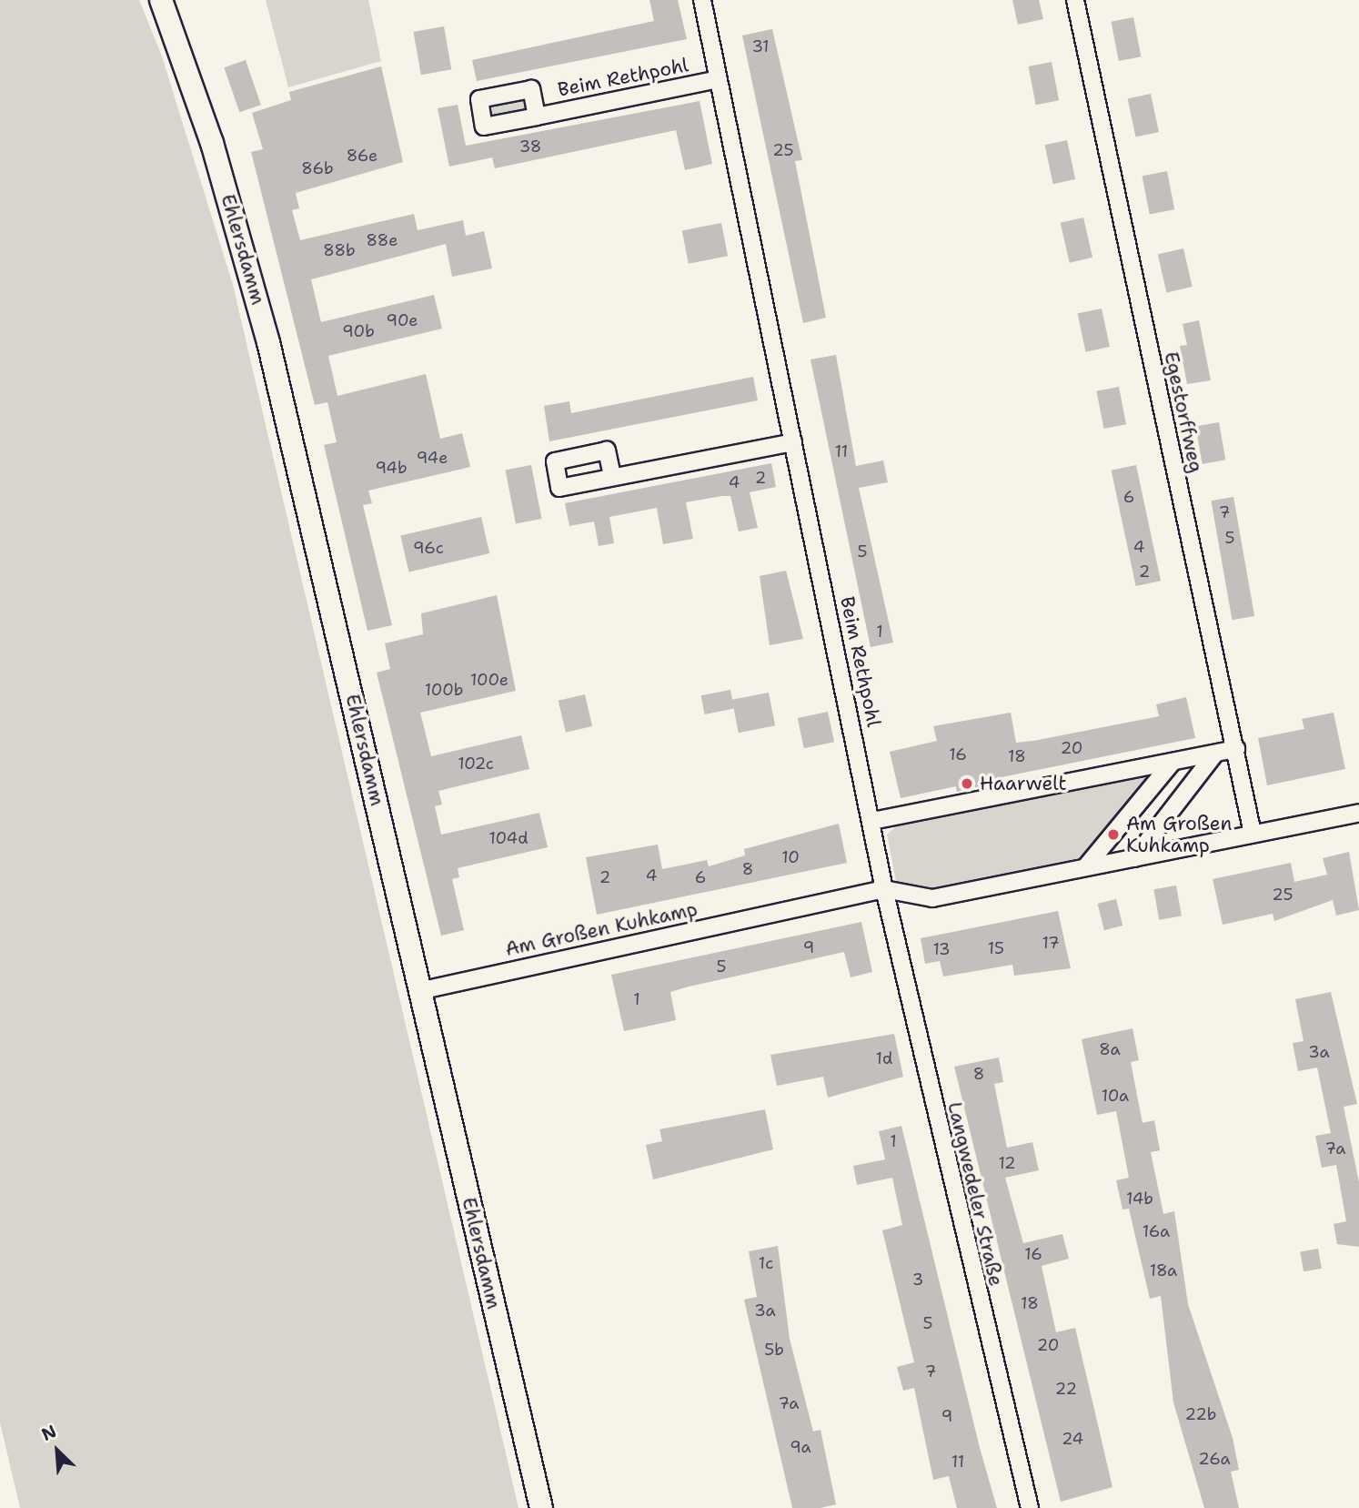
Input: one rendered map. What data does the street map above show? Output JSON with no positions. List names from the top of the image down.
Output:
{
  "streets": {
    "street": [
      "Beim Rethpohl",
      "Ehlersdamm",
      "Egestorffweg",
      "Am Großen Kuhkamp",
      "Langwedeler Straße"
    ]
  },
  "crossings": [
    ["Beim Rethpohl", "Am Großen Kuhkamp"],
    ["Beim Rethpohl", "Langwedeler Straße"],
    ["Ehlersdamm", "Am Großen Kuhkamp"],
    ["Egestorffweg", "Am Großen Kuhkamp"],
    ["Am Großen Kuhkamp", "Langwedeler Straße"]
  ],
  "places": ["Haarwelt", "Am Großen Kuhkamp"],
  "house_numbers": [
    "31",
    "38",
    "25",
    "86e",
    "86b",
    "88e",
    "88b",
    "90e",
    "90b",
    "11",
    "94e",
    "94b",
    "2",
    "4",
    "6",
    "7",
    "5",
    "4",
    "96c",
    "5",
    "2",
    "1",
    "100e",
    "100b",
    "20",
    "16",
    "18",
    "102c",
    "104d",
    "10",
    "8",
    "4",
    "2",
    "6",
    "25",
    "17",
    "9",
    "15",
    "13",
    "5",
    "1",
    "8a",
    "3a",
    "1d",
    "8",
    "10a",
    "1",
    "7a",
    "12",
    "14b",
    "16a",
    "16",
    "1c",
    "18a",
    "3",
    "18",
    "3a",
    "5",
    "20",
    "5b",
    "7",
    "22",
    "7a",
    "22b",
    "9",
    "24",
    "9a",
    "26a",
    "11"
  ],
  "north": "top left"
}
